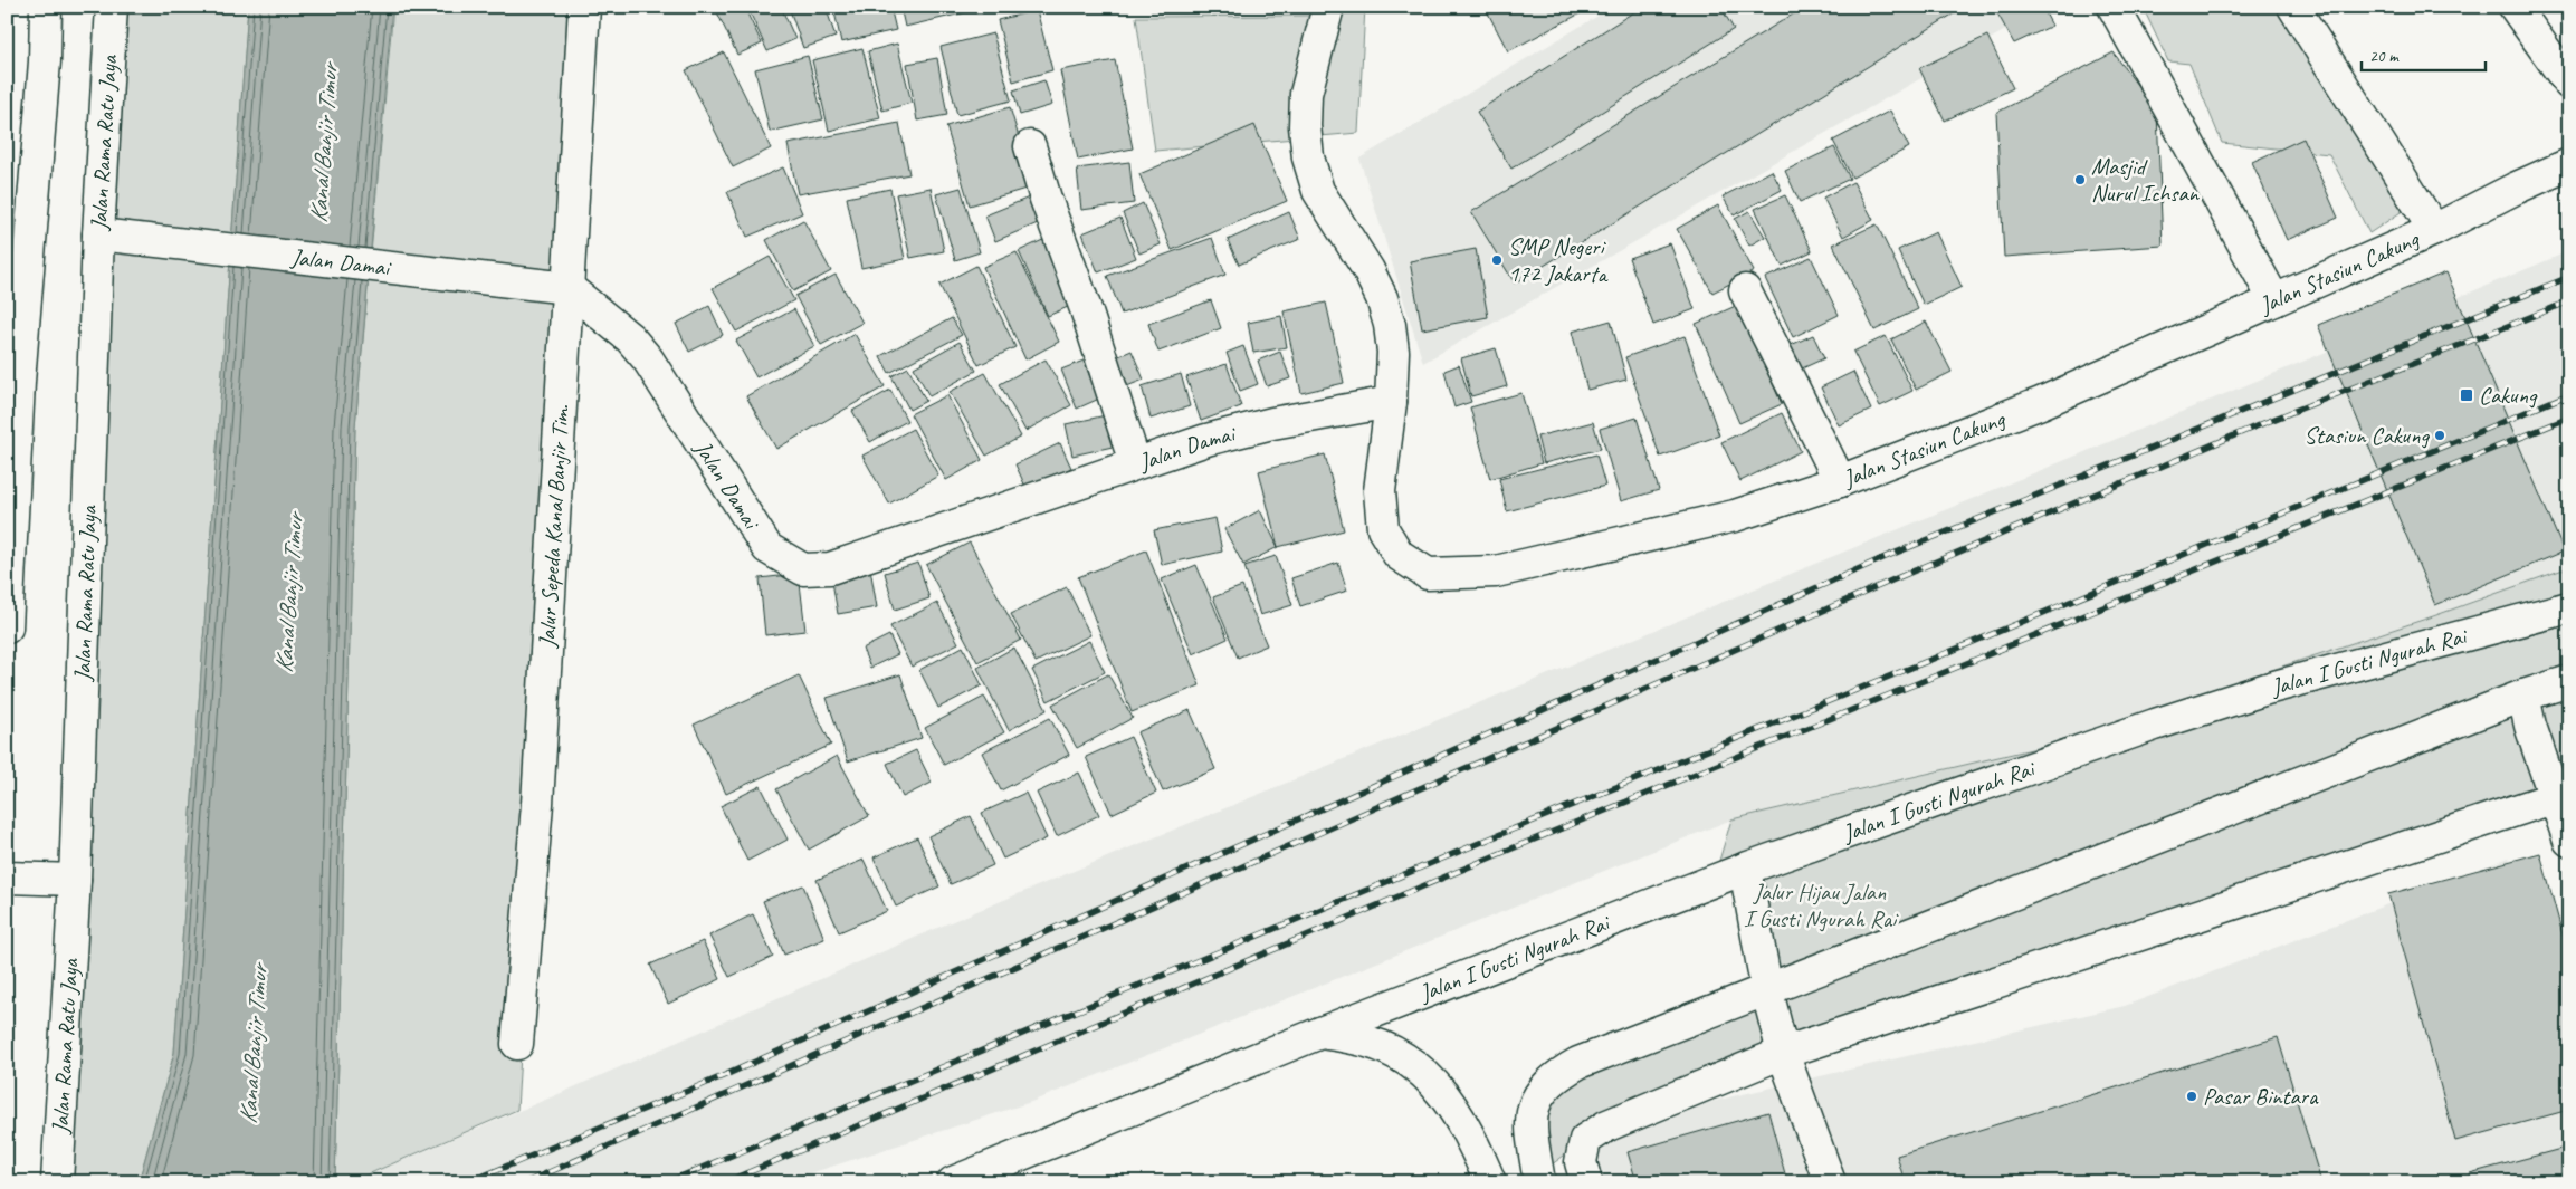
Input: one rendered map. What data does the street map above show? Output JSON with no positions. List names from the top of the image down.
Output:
{
  "streets": {
    "main road": [
      "Jalan Rama Ratu Jaya",
      "Jalan Damai",
      "Jalan Stasiun Cakung",
      "Jalur Sepeda Kanal Banjir Tim.",
      "Jalan I Gusti Ngurah Rai"
    ]
  },
  "crossings": [
    ["Jalan Rama Ratu Jaya", "Jalan Damai"],
    ["Jalan Damai", "Jalan Stasiun Cakung"],
    ["Jalan Damai", "Jalur Sepeda Kanal Banjir Tim."]
  ],
  "water": ["Kanal Banjir Timur"],
  "parks": ["Jalur Hijau Jalan I Gusti Ngurah Rai"],
  "places": {
    "other": [
      "Masjid Nurul Ichsan",
      "SMP Negeri 172 Jakarta",
      "Stasiun Cakung",
      "Pasar Bintara"
    ],
    "transit": ["Cakung"]
  },
  "scale_bar": "20 m"
}
